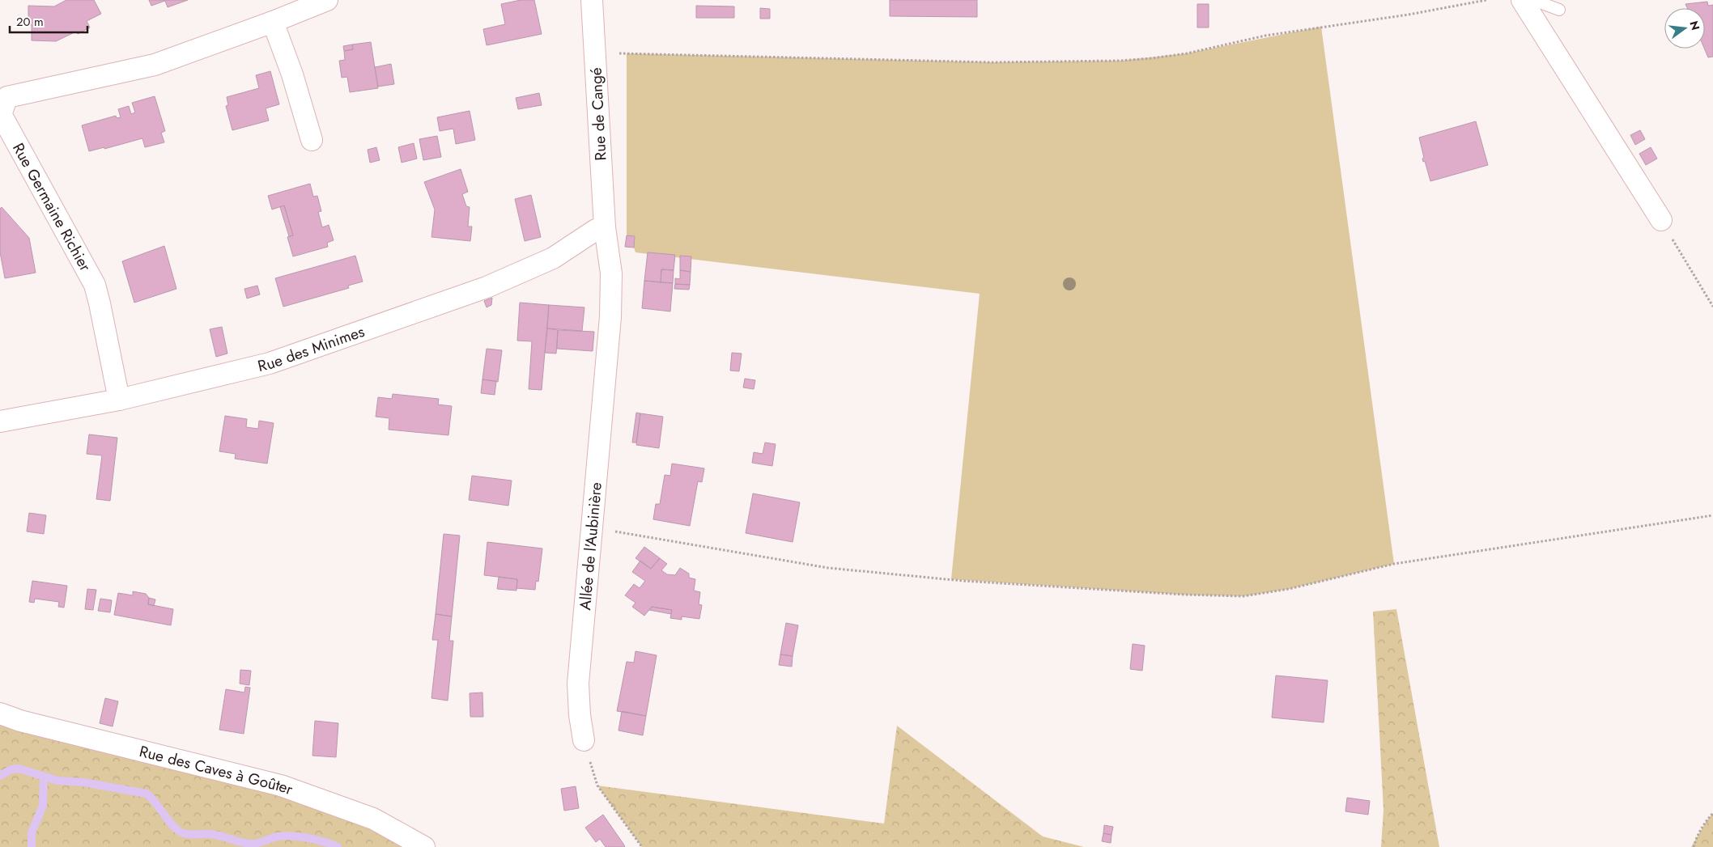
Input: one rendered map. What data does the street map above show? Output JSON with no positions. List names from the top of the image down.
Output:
{
  "streets": {
    "street": [
      "Rue de Cangé",
      "Rue Germaine Richier",
      "Rue des Minimes",
      "Allée de l'Aubinière",
      "Rue des Caves à Goûter"
    ]
  },
  "crossings": [
    ["Rue de Cangé", "Rue des Minimes"],
    ["Rue de Cangé", "Allée de l'Aubinière"],
    ["Rue Germaine Richier", "Rue des Minimes"],
    ["Rue des Minimes", "Allée de l'Aubinière"]
  ],
  "scale_bar": "20 m",
  "north": "right"
}
